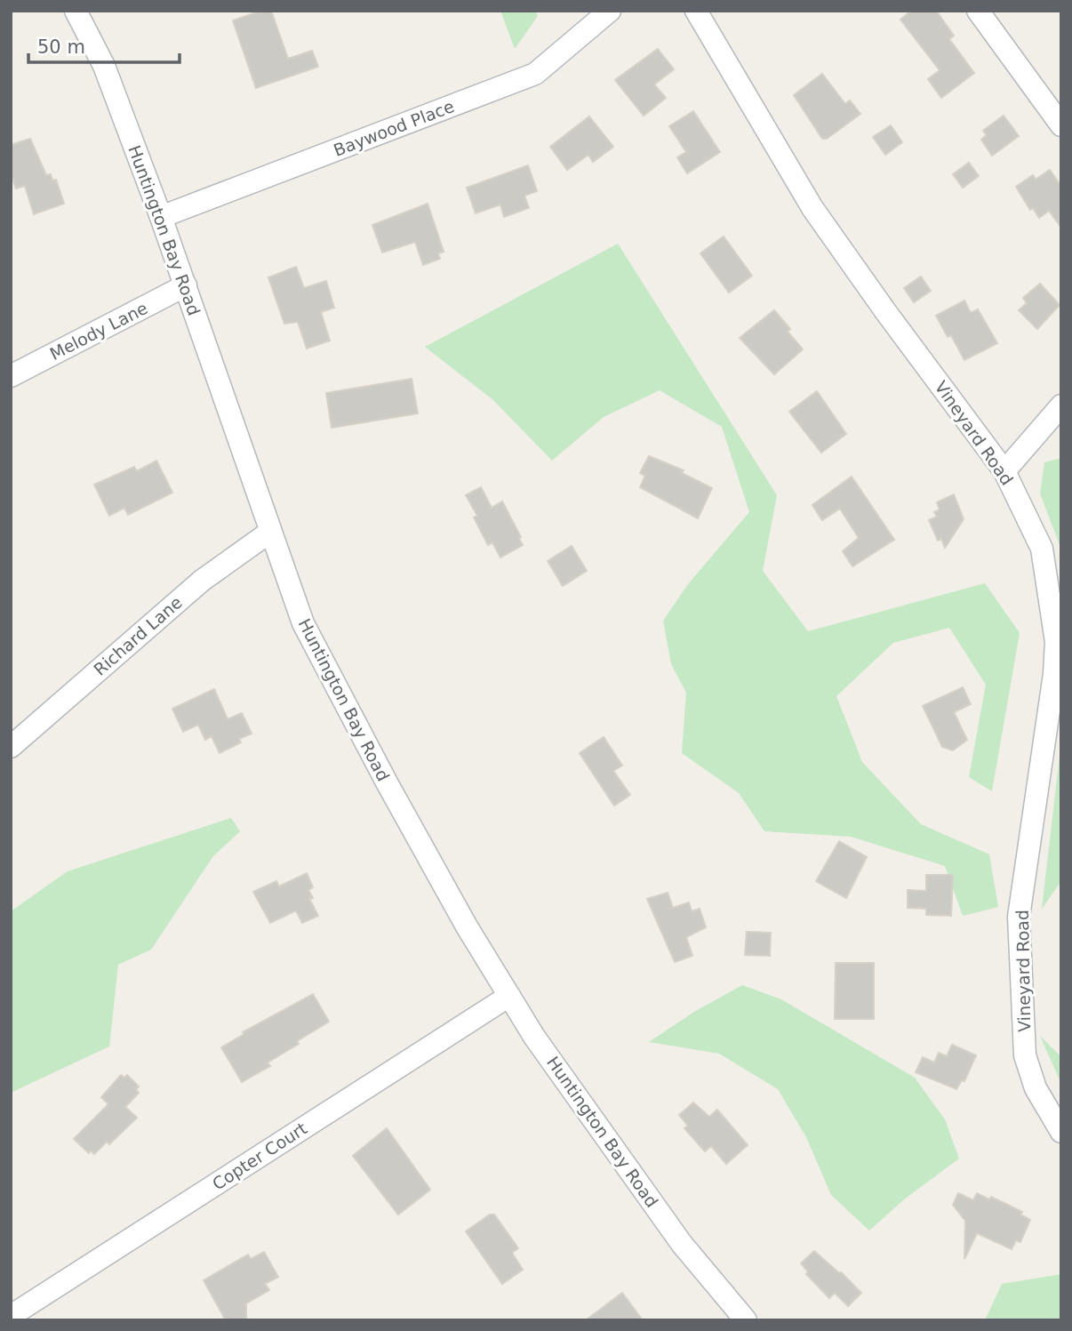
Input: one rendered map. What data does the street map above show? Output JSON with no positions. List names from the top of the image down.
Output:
{
  "streets": {
    "street": [
      "Baywood Place",
      "Huntington Bay Road",
      "Melody Lane",
      "Vineyard Road",
      "Richard Lane",
      "Copter Court"
    ]
  },
  "crossings": [
    ["Baywood Place", "Huntington Bay Road"],
    ["Huntington Bay Road", "Melody Lane"],
    ["Huntington Bay Road", "Richard Lane"],
    ["Huntington Bay Road", "Copter Court"]
  ],
  "scale_bar": "50 m"
}
